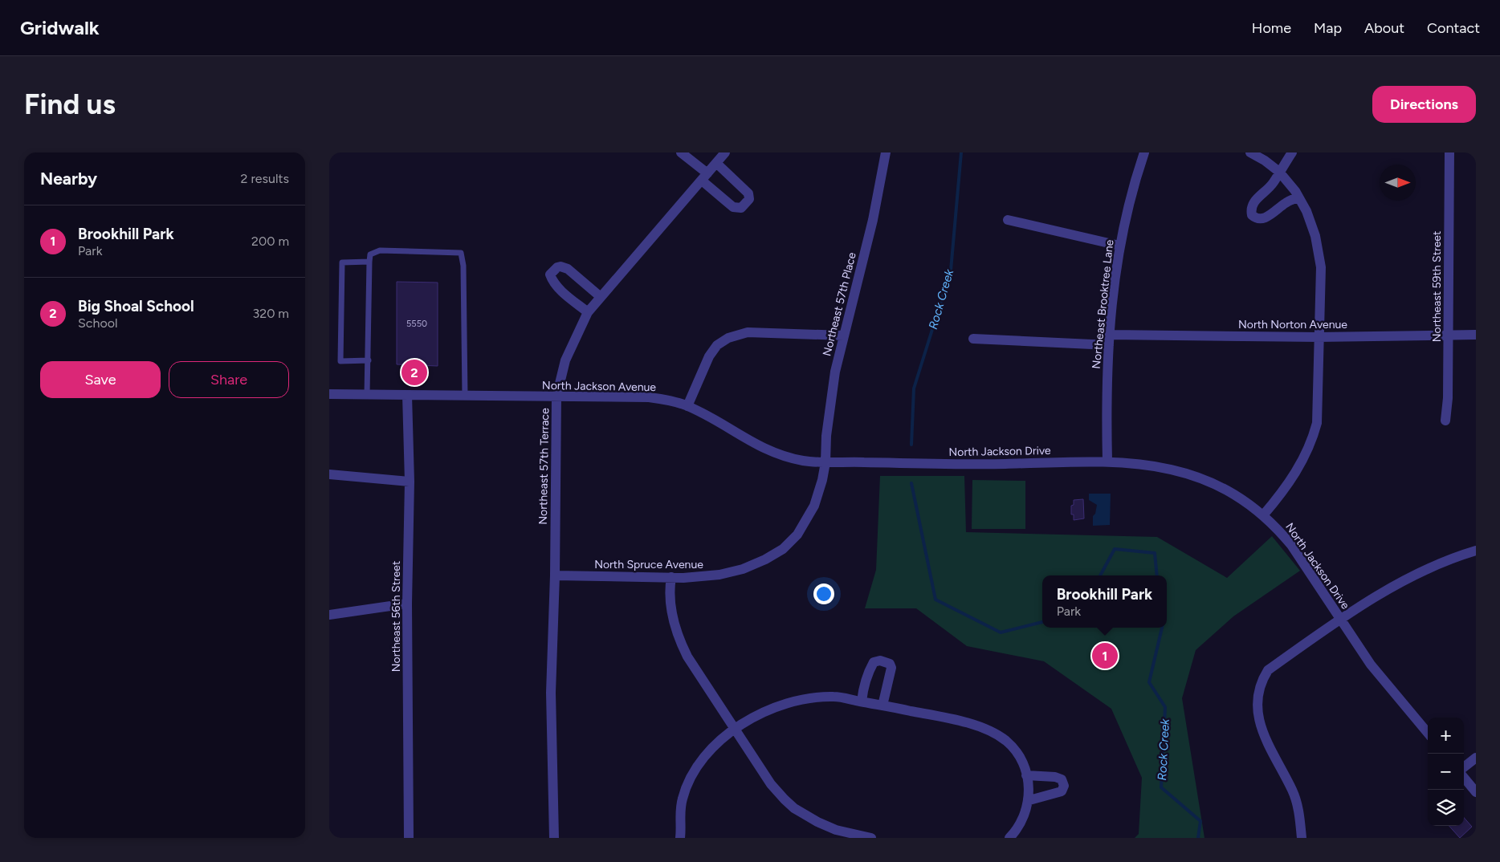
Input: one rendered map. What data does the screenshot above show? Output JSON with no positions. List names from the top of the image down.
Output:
{
  "streets": {
    "street": [
      "Northeast 59th Street",
      "Northeast 57th Place",
      "Northeast Brooktree Lane",
      "North Norton Avenue",
      "North Jackson Avenue",
      "North Jackson Drive",
      "Northeast 57th Terrace",
      "North Spruce Avenue",
      "Northeast 56th Street"
    ]
  },
  "crossings": [
    ["Northeast 59th Street", "North Norton Avenue"],
    ["Northeast 57th Place", "North Jackson Avenue"],
    ["Northeast 57th Place", "North Spruce Avenue"],
    ["Northeast Brooktree Lane", "North Norton Avenue"],
    ["Northeast Brooktree Lane", "North Jackson Drive"],
    ["North Jackson Avenue", "North Jackson Drive"],
    ["North Jackson Avenue", "Northeast 57th Terrace"],
    ["North Jackson Avenue", "North Spruce Avenue"],
    ["North Jackson Avenue", "Northeast 56th Street"],
    ["Northeast 57th Terrace", "North Spruce Avenue"]
  ],
  "water": ["Rock Creek"],
  "house_numbers": ["5550"],
  "north": "right",
  "page": {
    "header": "Gridwalk",
    "nav": [
      "Home",
      "Map",
      "About",
      "Contact"
    ],
    "buttons": [
      "Directions",
      ["Save", "Share"]
    ],
    "title": "Find us",
    "heading": ["Nearby", "2 results"],
    "list": [
      {
        "mark": "1",
        "name": "Brookhill Park",
        "note": "Park",
        "value": "200 m"
      },
      {
        "mark": "2",
        "name": "Big Shoal School",
        "note": "School",
        "value": "320 m"
      }
    ],
    "pins": ["2", "1"],
    "popup": ["Brookhill Park", "Park"],
    "map_buttons": ["+", "−"]
  }
}
